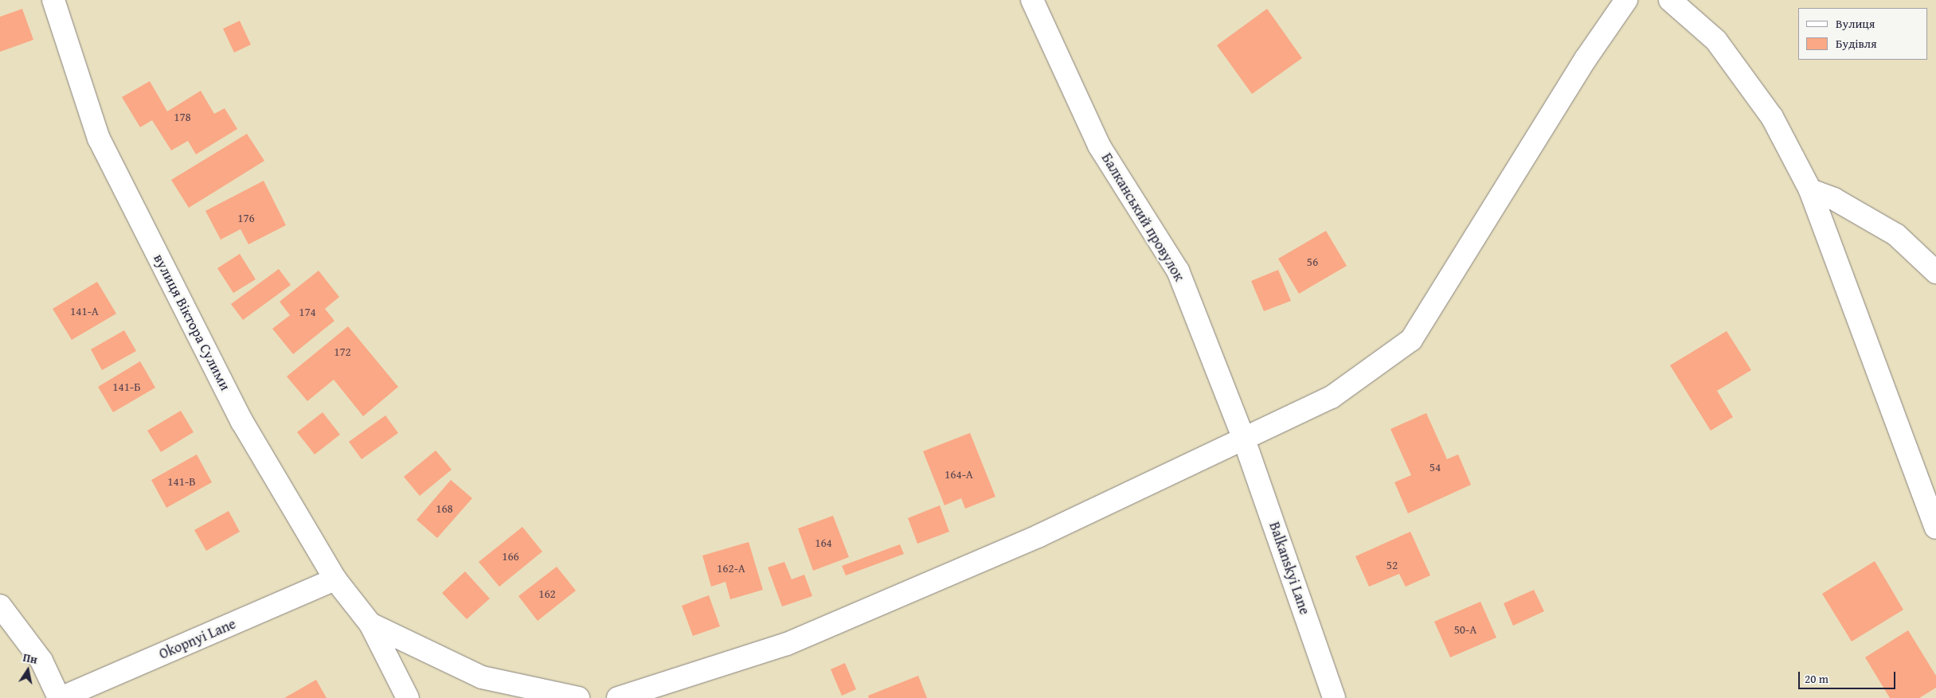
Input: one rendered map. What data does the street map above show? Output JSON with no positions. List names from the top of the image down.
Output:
{
  "streets": {
    "street": [
      "Балканський провулок",
      "вулиця Віктора Сулими",
      "Balkanskyi Lane",
      "Okopnyi Lane"
    ]
  },
  "crossings": [
    ["Балканський провулок", "Balkanskyi Lane"],
    ["вулиця Віктора Сулими", "Okopnyi Lane"]
  ],
  "house_numbers": [
    "178",
    "176",
    "56",
    "141-А",
    "174",
    "172",
    "141-Б",
    "54",
    "164-А",
    "141-В",
    "168",
    "164",
    "166",
    "52",
    "162-А",
    "162",
    "50-А"
  ],
  "legend": ["Вулиця", "Будівля"],
  "scale_bar": "20 m",
  "north": "top"
}
